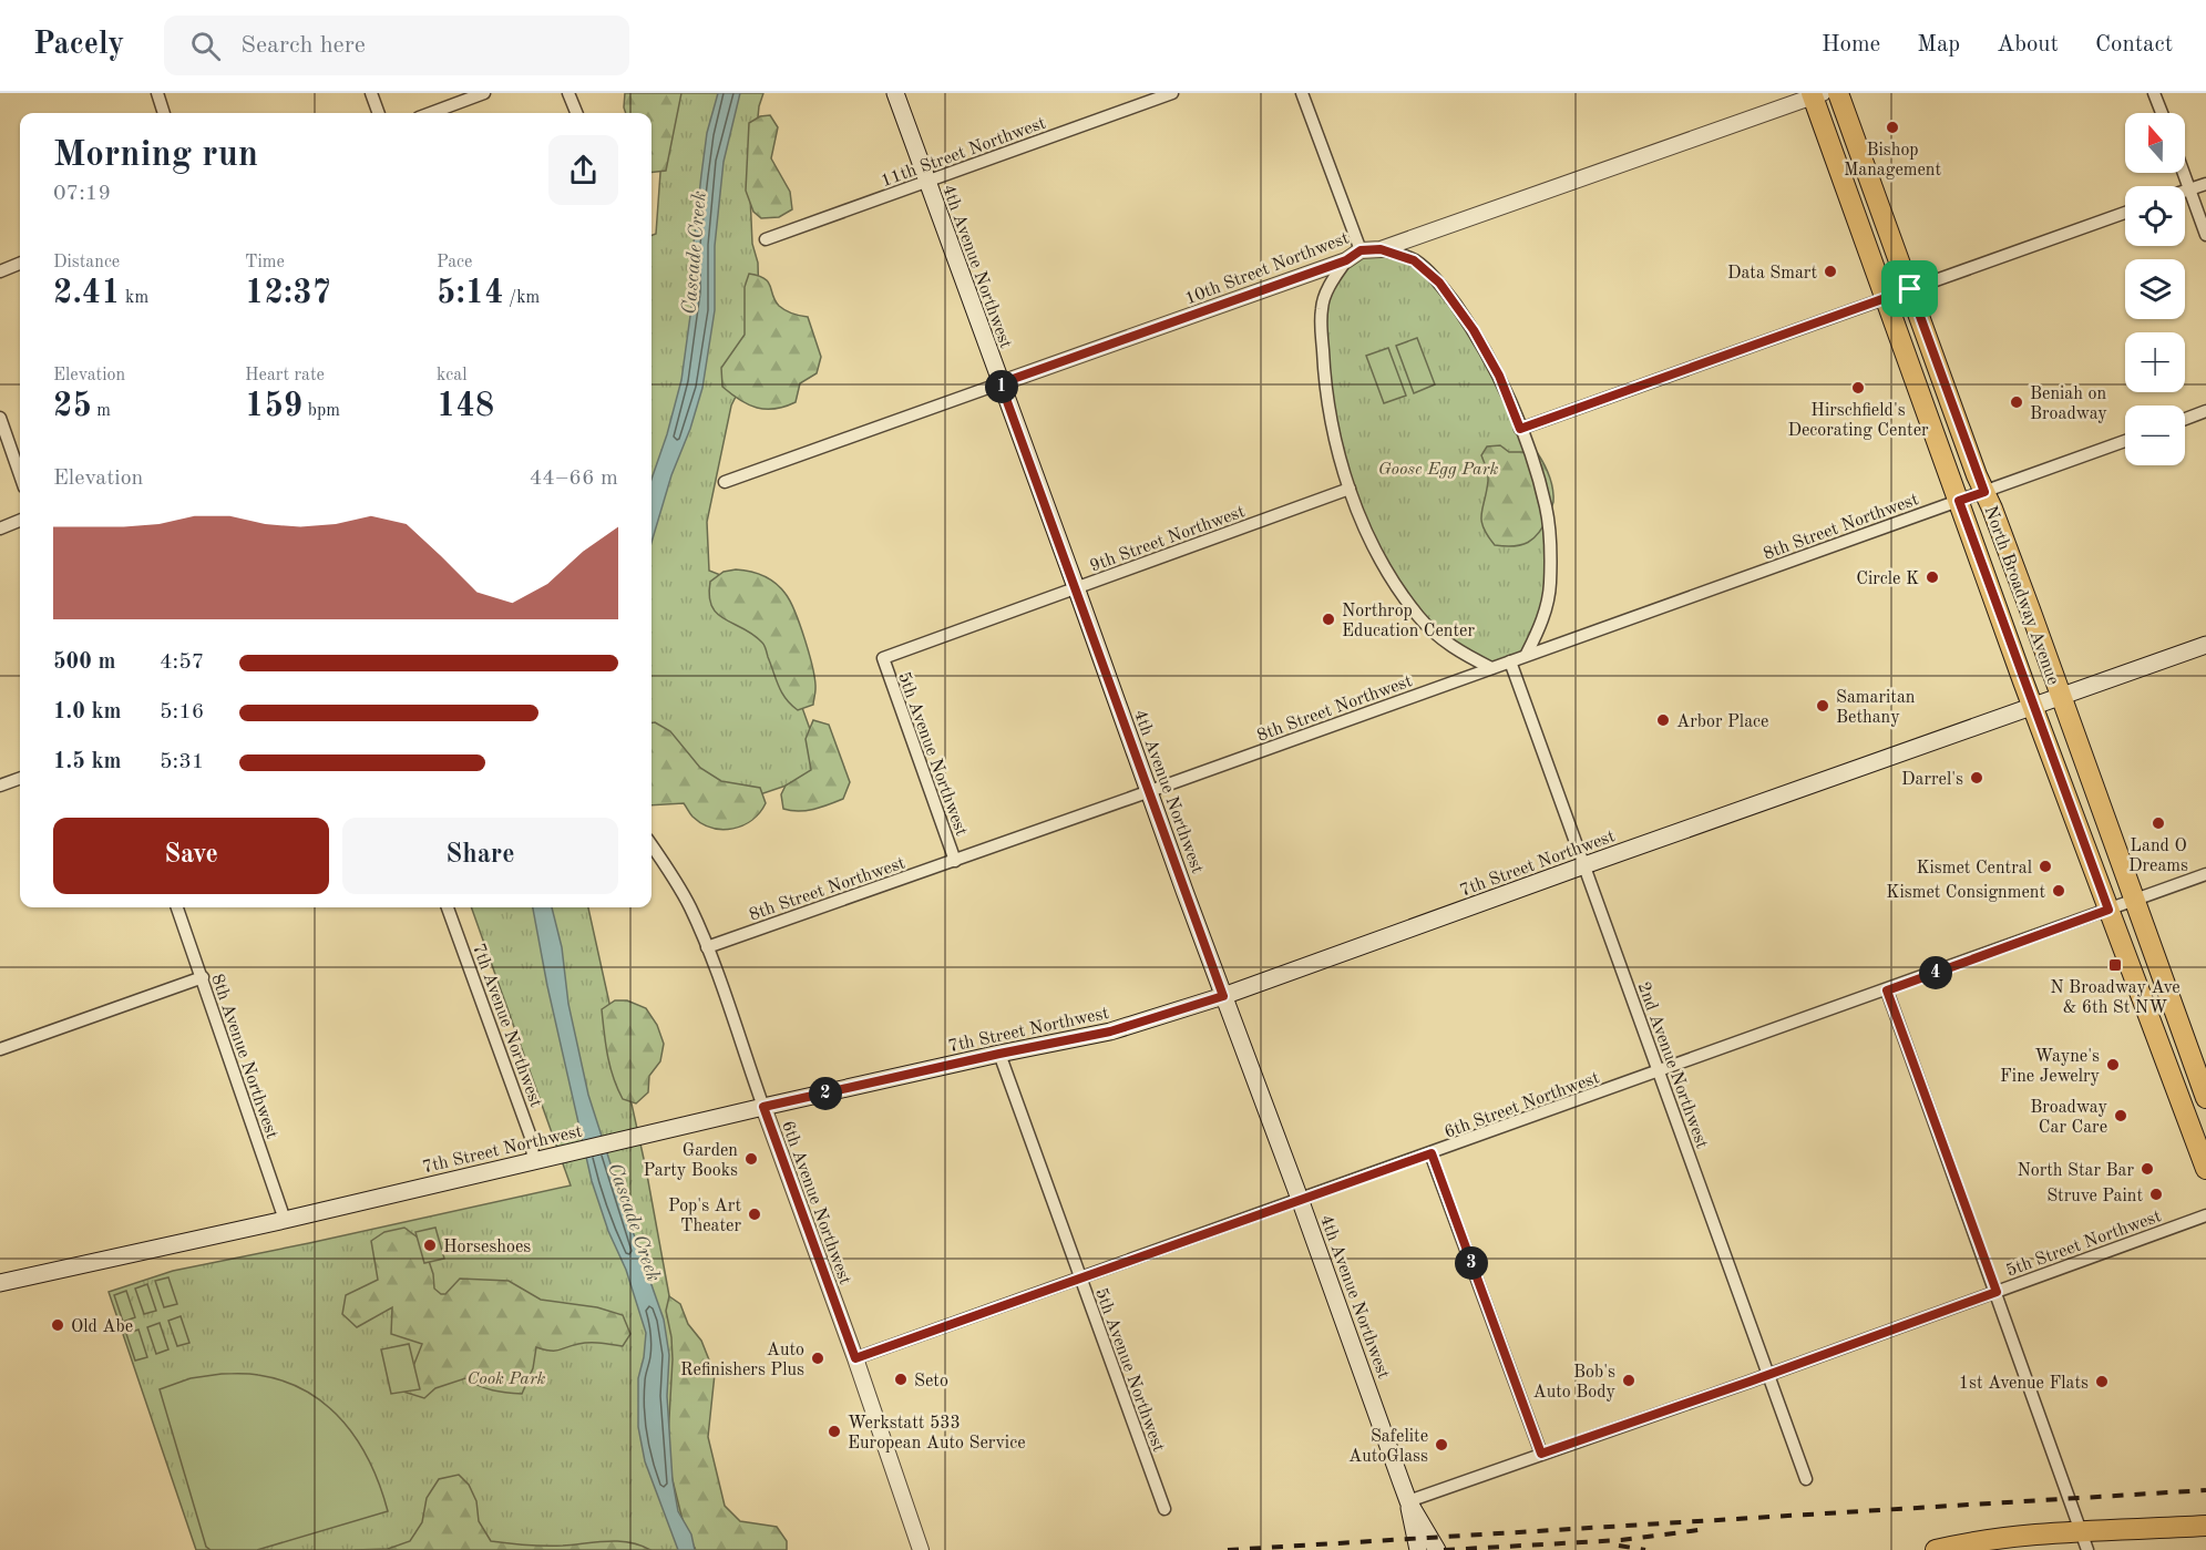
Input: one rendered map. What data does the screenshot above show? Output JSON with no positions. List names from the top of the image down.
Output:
{
  "streets": {
    "main road": ["4th Avenue Northwest", "North Broadway Avenue", "7th Street Northwest"],
    "street": [
      "11th Street Northwest",
      "10th Street Northwest",
      "8th Street Northwest",
      "9th Street Northwest",
      "5th Avenue Northwest",
      "7th Avenue Northwest",
      "8th Avenue Northwest",
      "2nd Avenue Northwest",
      "6th Street Northwest",
      "6th Avenue Northwest",
      "5th Street Northwest"
    ]
  },
  "crossings": [
    ["11th Street Northwest", "4th Avenue Northwest"],
    ["4th Avenue Northwest", "10th Street Northwest"],
    ["4th Avenue Northwest", "8th Street Northwest"],
    ["4th Avenue Northwest", "9th Street Northwest"],
    ["4th Avenue Northwest", "7th Street Northwest"],
    ["4th Avenue Northwest", "6th Street Northwest"],
    ["4th Avenue Northwest", "5th Street Northwest"],
    ["10th Street Northwest", "North Broadway Avenue"],
    ["8th Street Northwest", "North Broadway Avenue"],
    ["8th Street Northwest", "5th Avenue Northwest"],
    ["8th Street Northwest", "2nd Avenue Northwest"],
    ["8th Street Northwest", "6th Avenue Northwest"],
    ["9th Street Northwest", "5th Avenue Northwest"],
    ["North Broadway Avenue", "7th Street Northwest"],
    ["North Broadway Avenue", "6th Street Northwest"],
    ["5th Avenue Northwest", "7th Street Northwest"],
    ["5th Avenue Northwest", "6th Street Northwest"],
    ["7th Street Northwest", "7th Avenue Northwest"],
    ["7th Street Northwest", "8th Avenue Northwest"],
    ["7th Street Northwest", "2nd Avenue Northwest"],
    ["7th Street Northwest", "6th Avenue Northwest"],
    ["2nd Avenue Northwest", "6th Street Northwest"],
    ["2nd Avenue Northwest", "5th Street Northwest"],
    ["6th Street Northwest", "6th Avenue Northwest"]
  ],
  "water": ["Cascade Creek"],
  "parks": ["Goose Egg Park", "Cook Park"],
  "places": {
    "other": [
      "Bishop Management",
      "Data Smart",
      "Hirschfield's Decorating Center",
      "Beniah on Broadway",
      "Circle K",
      "Northrop Education Center",
      "Samaritan Bethany",
      "Arbor Place",
      "Darrel's",
      "Land O Dreams",
      "Kismet Central",
      "Kismet Consignment",
      "Wayne's Fine Jewelry",
      "Broadway Car Care",
      "Garden Party Books",
      "North Star Bar",
      "Struve Paint",
      "Pop's Art Theater",
      "Horseshoes",
      "Old Abe",
      "Auto Refinishers Plus",
      "Seto",
      "Bob's Auto Body",
      "1st Avenue Flats",
      "Werkstatt 533 European Auto Service",
      "Safelite AutoGlass"
    ],
    "transit": ["N Broadway Ave & 6th St NW"]
  },
  "north": "top",
  "page": {
    "header": "Pacely",
    "search": "Search here",
    "nav": [
      "Home",
      "Map",
      "About",
      "Contact"
    ],
    "map_buttons": ["+", "−"],
    "heading": ["Morning run", "07:19"],
    "stats": [
      ["Distance", "2.41 km"],
      ["Time", "12:37"],
      ["Pace", "5:14 /km"],
      ["Elevation", "25 m"],
      ["Heart rate", "159 bpm"],
      ["kcal", "148"]
    ],
    "pins": [
      "1",
      "4",
      "2",
      "3"
    ],
    "chart": ["Elevation", "44–66 m"],
    "list": [
      {
        "name": "500 m",
        "note": "4:57"
      },
      {
        "name": "1.0 km",
        "note": "5:16"
      },
      {
        "name": "1.5 km",
        "note": "5:31"
      }
    ],
    "buttons": ["Save", "Share"]
  }
}
